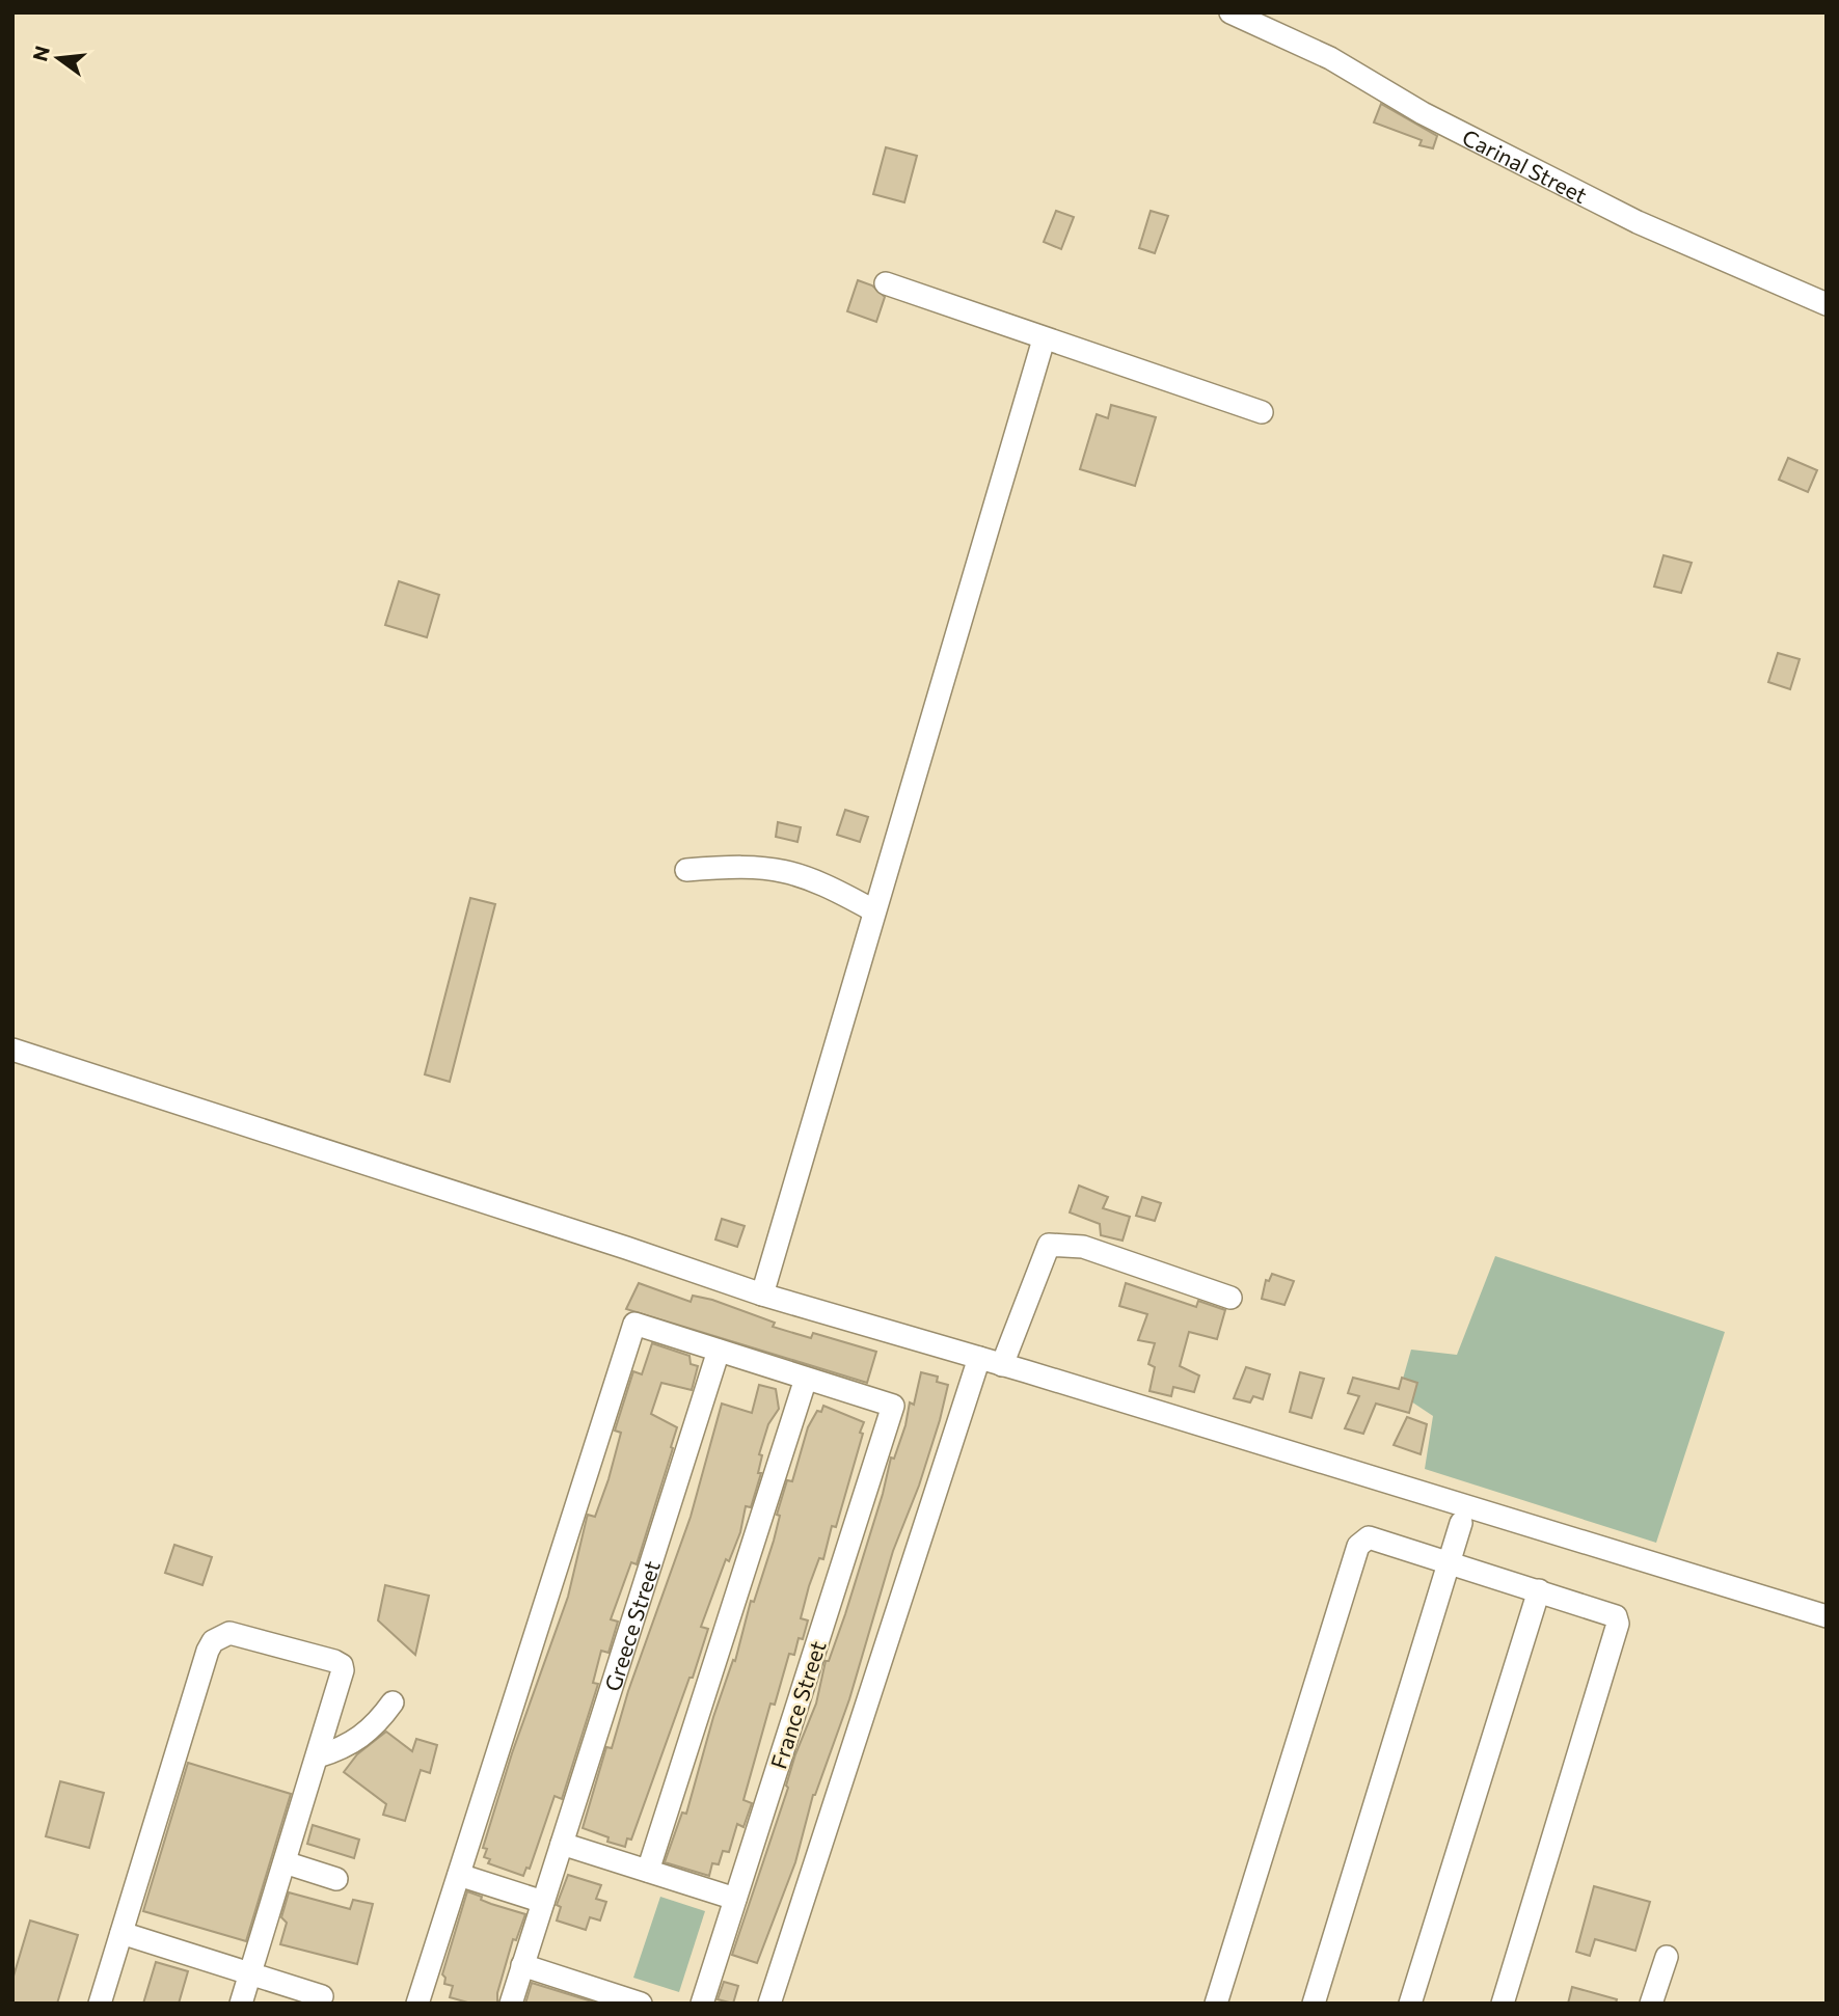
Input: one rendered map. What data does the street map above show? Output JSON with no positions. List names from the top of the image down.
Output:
{
  "streets": {
    "street": ["Carinal Street", "Greece Street", "France Street"]
  },
  "north": "left"
}
